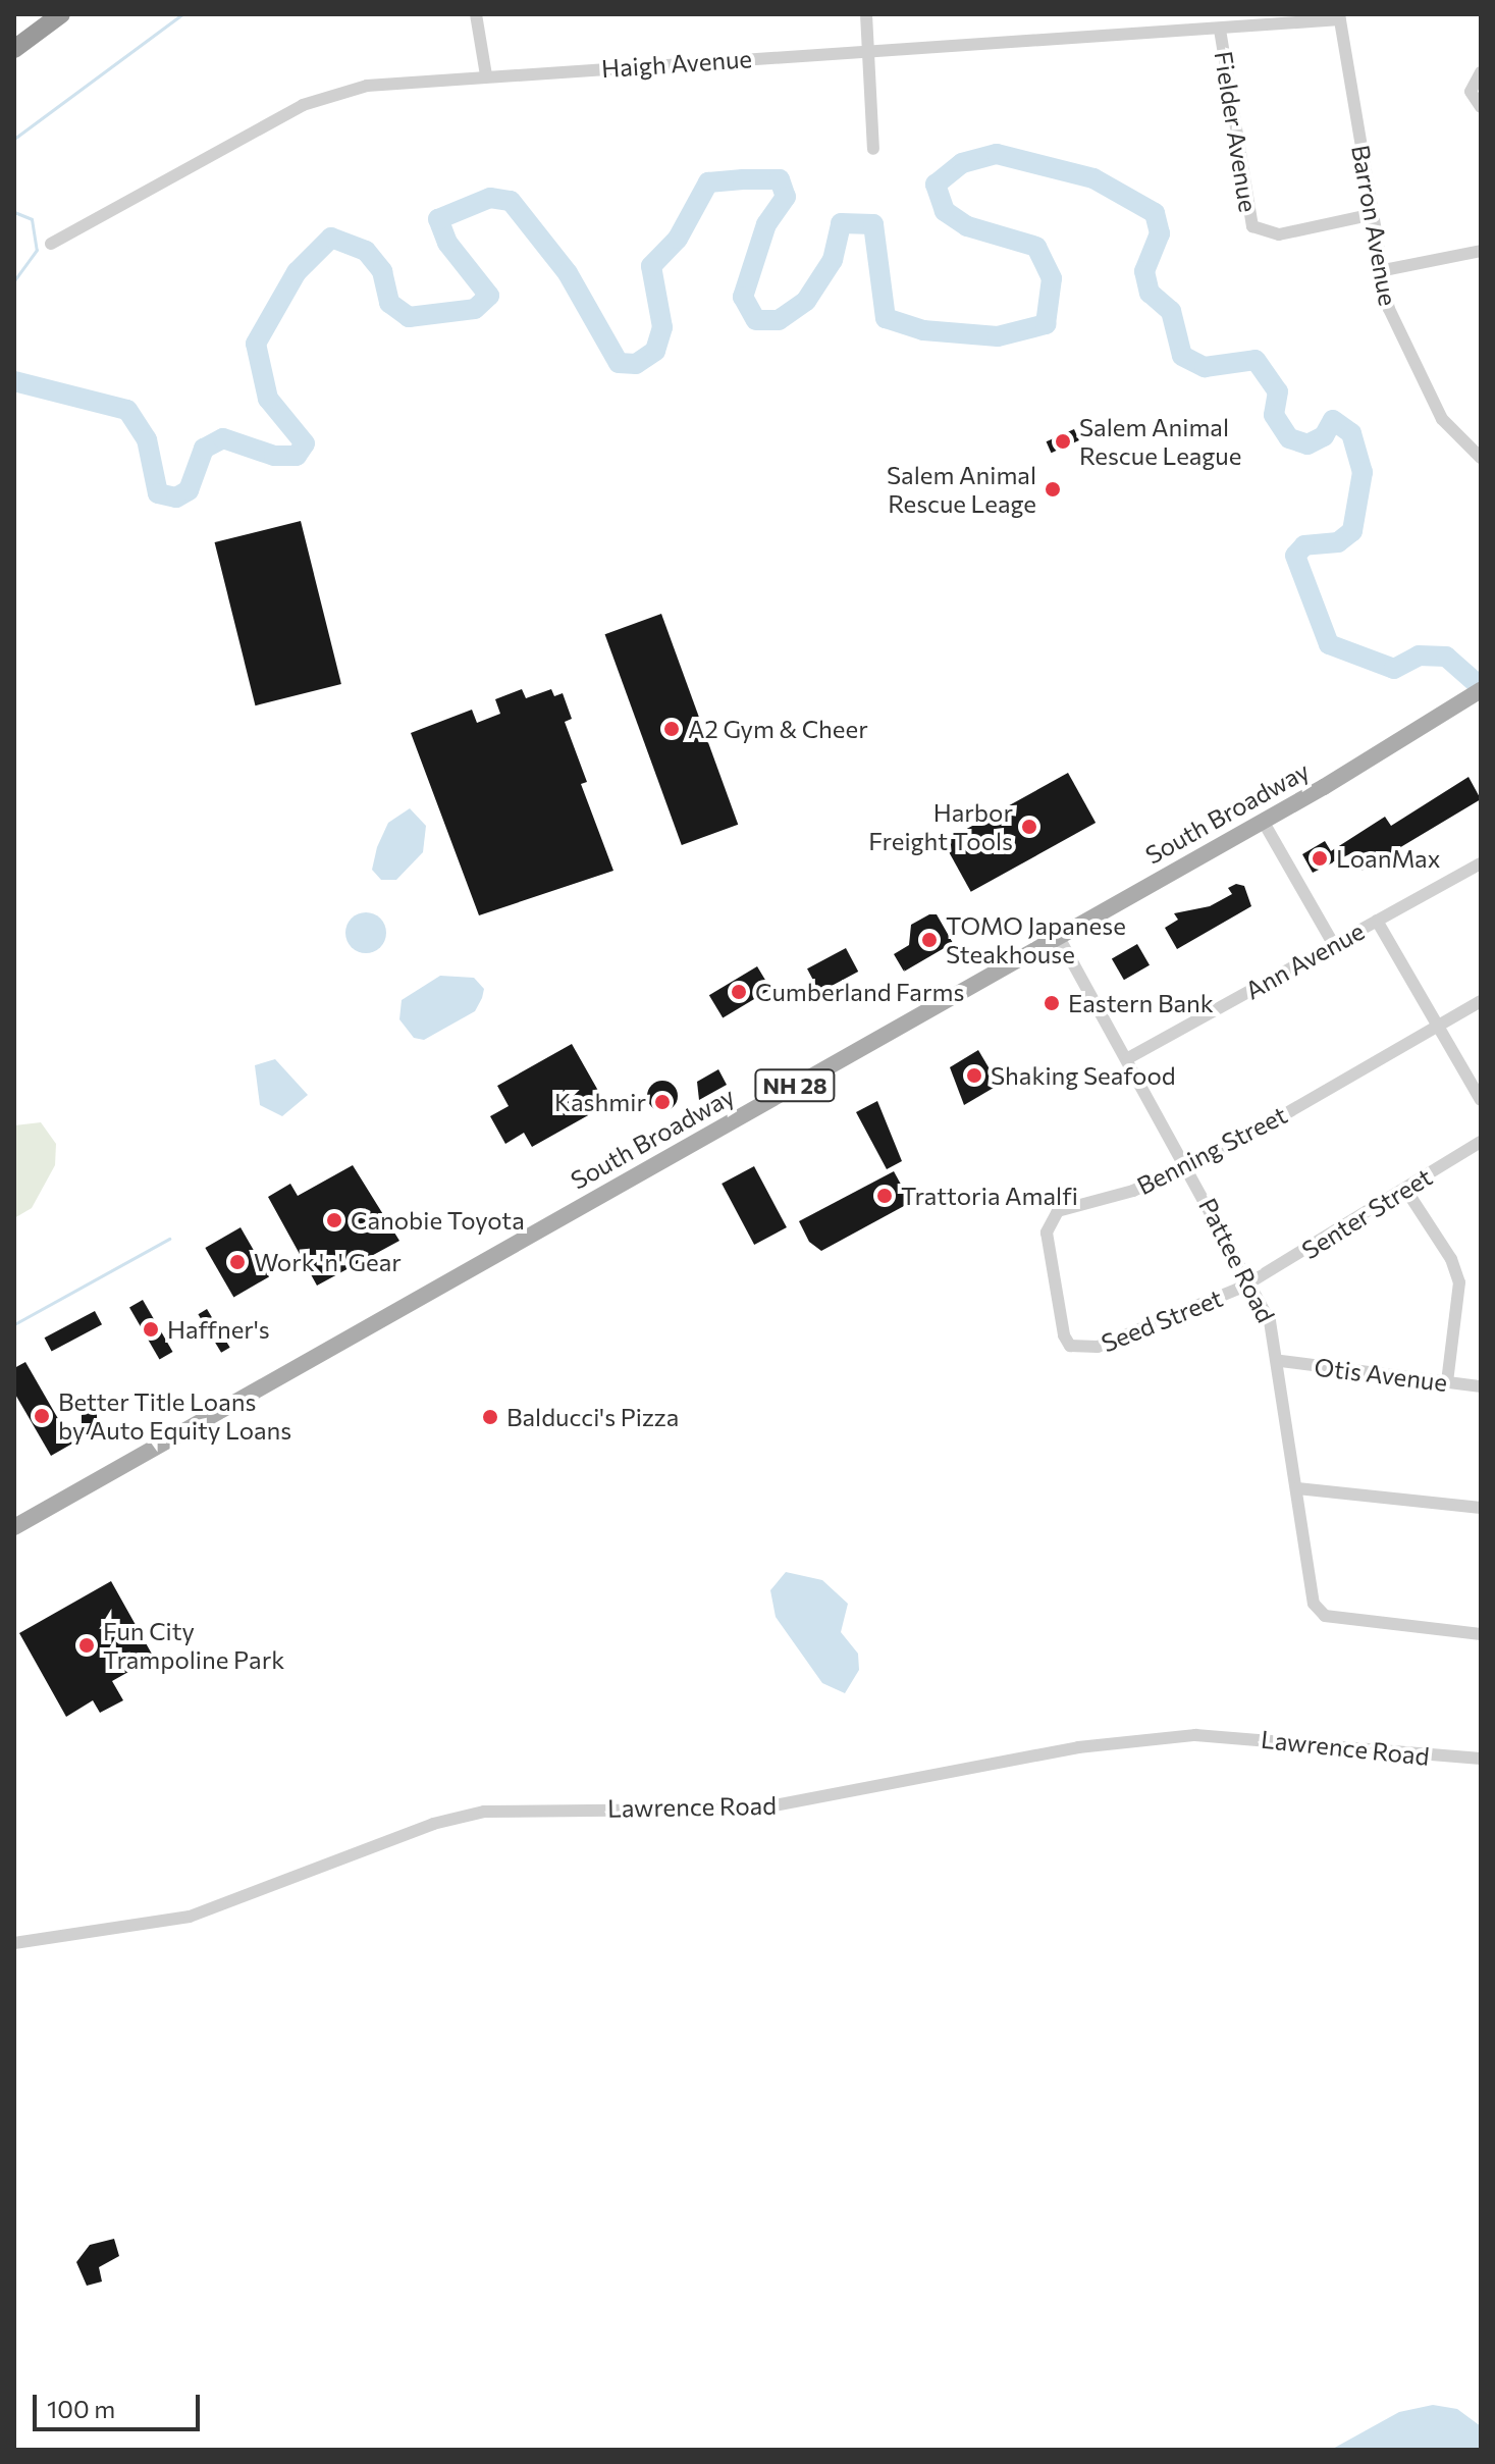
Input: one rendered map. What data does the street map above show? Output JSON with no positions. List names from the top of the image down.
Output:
{
  "streets": {
    "main road": ["South Broadway", "NH 28"],
    "street": [
      "Haigh Avenue",
      "Fielder Avenue",
      "Barron Avenue",
      "Ann Avenue",
      "Benning Street",
      "Senter Street",
      "Pattee Road",
      "Seed Street",
      "Otis Avenue",
      "Lawrence Road"
    ]
  },
  "crossings": [
    ["Haigh Avenue", "Fielder Avenue"],
    ["Haigh Avenue", "Barron Avenue"],
    ["Fielder Avenue", "Barron Avenue"],
    ["South Broadway", "Pattee Road"],
    ["Ann Avenue", "Pattee Road"],
    ["Benning Street", "Pattee Road"],
    ["Benning Street", "Seed Street"],
    ["Senter Street", "Pattee Road"],
    ["Senter Street", "Seed Street"],
    ["Pattee Road", "Seed Street"],
    ["Pattee Road", "Otis Avenue"]
  ],
  "places": [
    "Salem Animal Rescue League",
    "Salem Animal Rescue Leage",
    "A2 Gym & Cheer",
    "Harbor Freight Tools",
    "LoanMax",
    "TOMO Japanese Steakhouse",
    "Cumberland Farms",
    "Eastern Bank",
    "Shaking Seafood",
    "Kashmir",
    "Trattoria Amalfi",
    "Canobie Toyota",
    "Work 'n' Gear",
    "Haffner's",
    "Better Title Loans by Auto Equity Loans",
    "Balducci's Pizza",
    "Fun City Trampoline Park"
  ],
  "scale_bar": "100 m"
}
